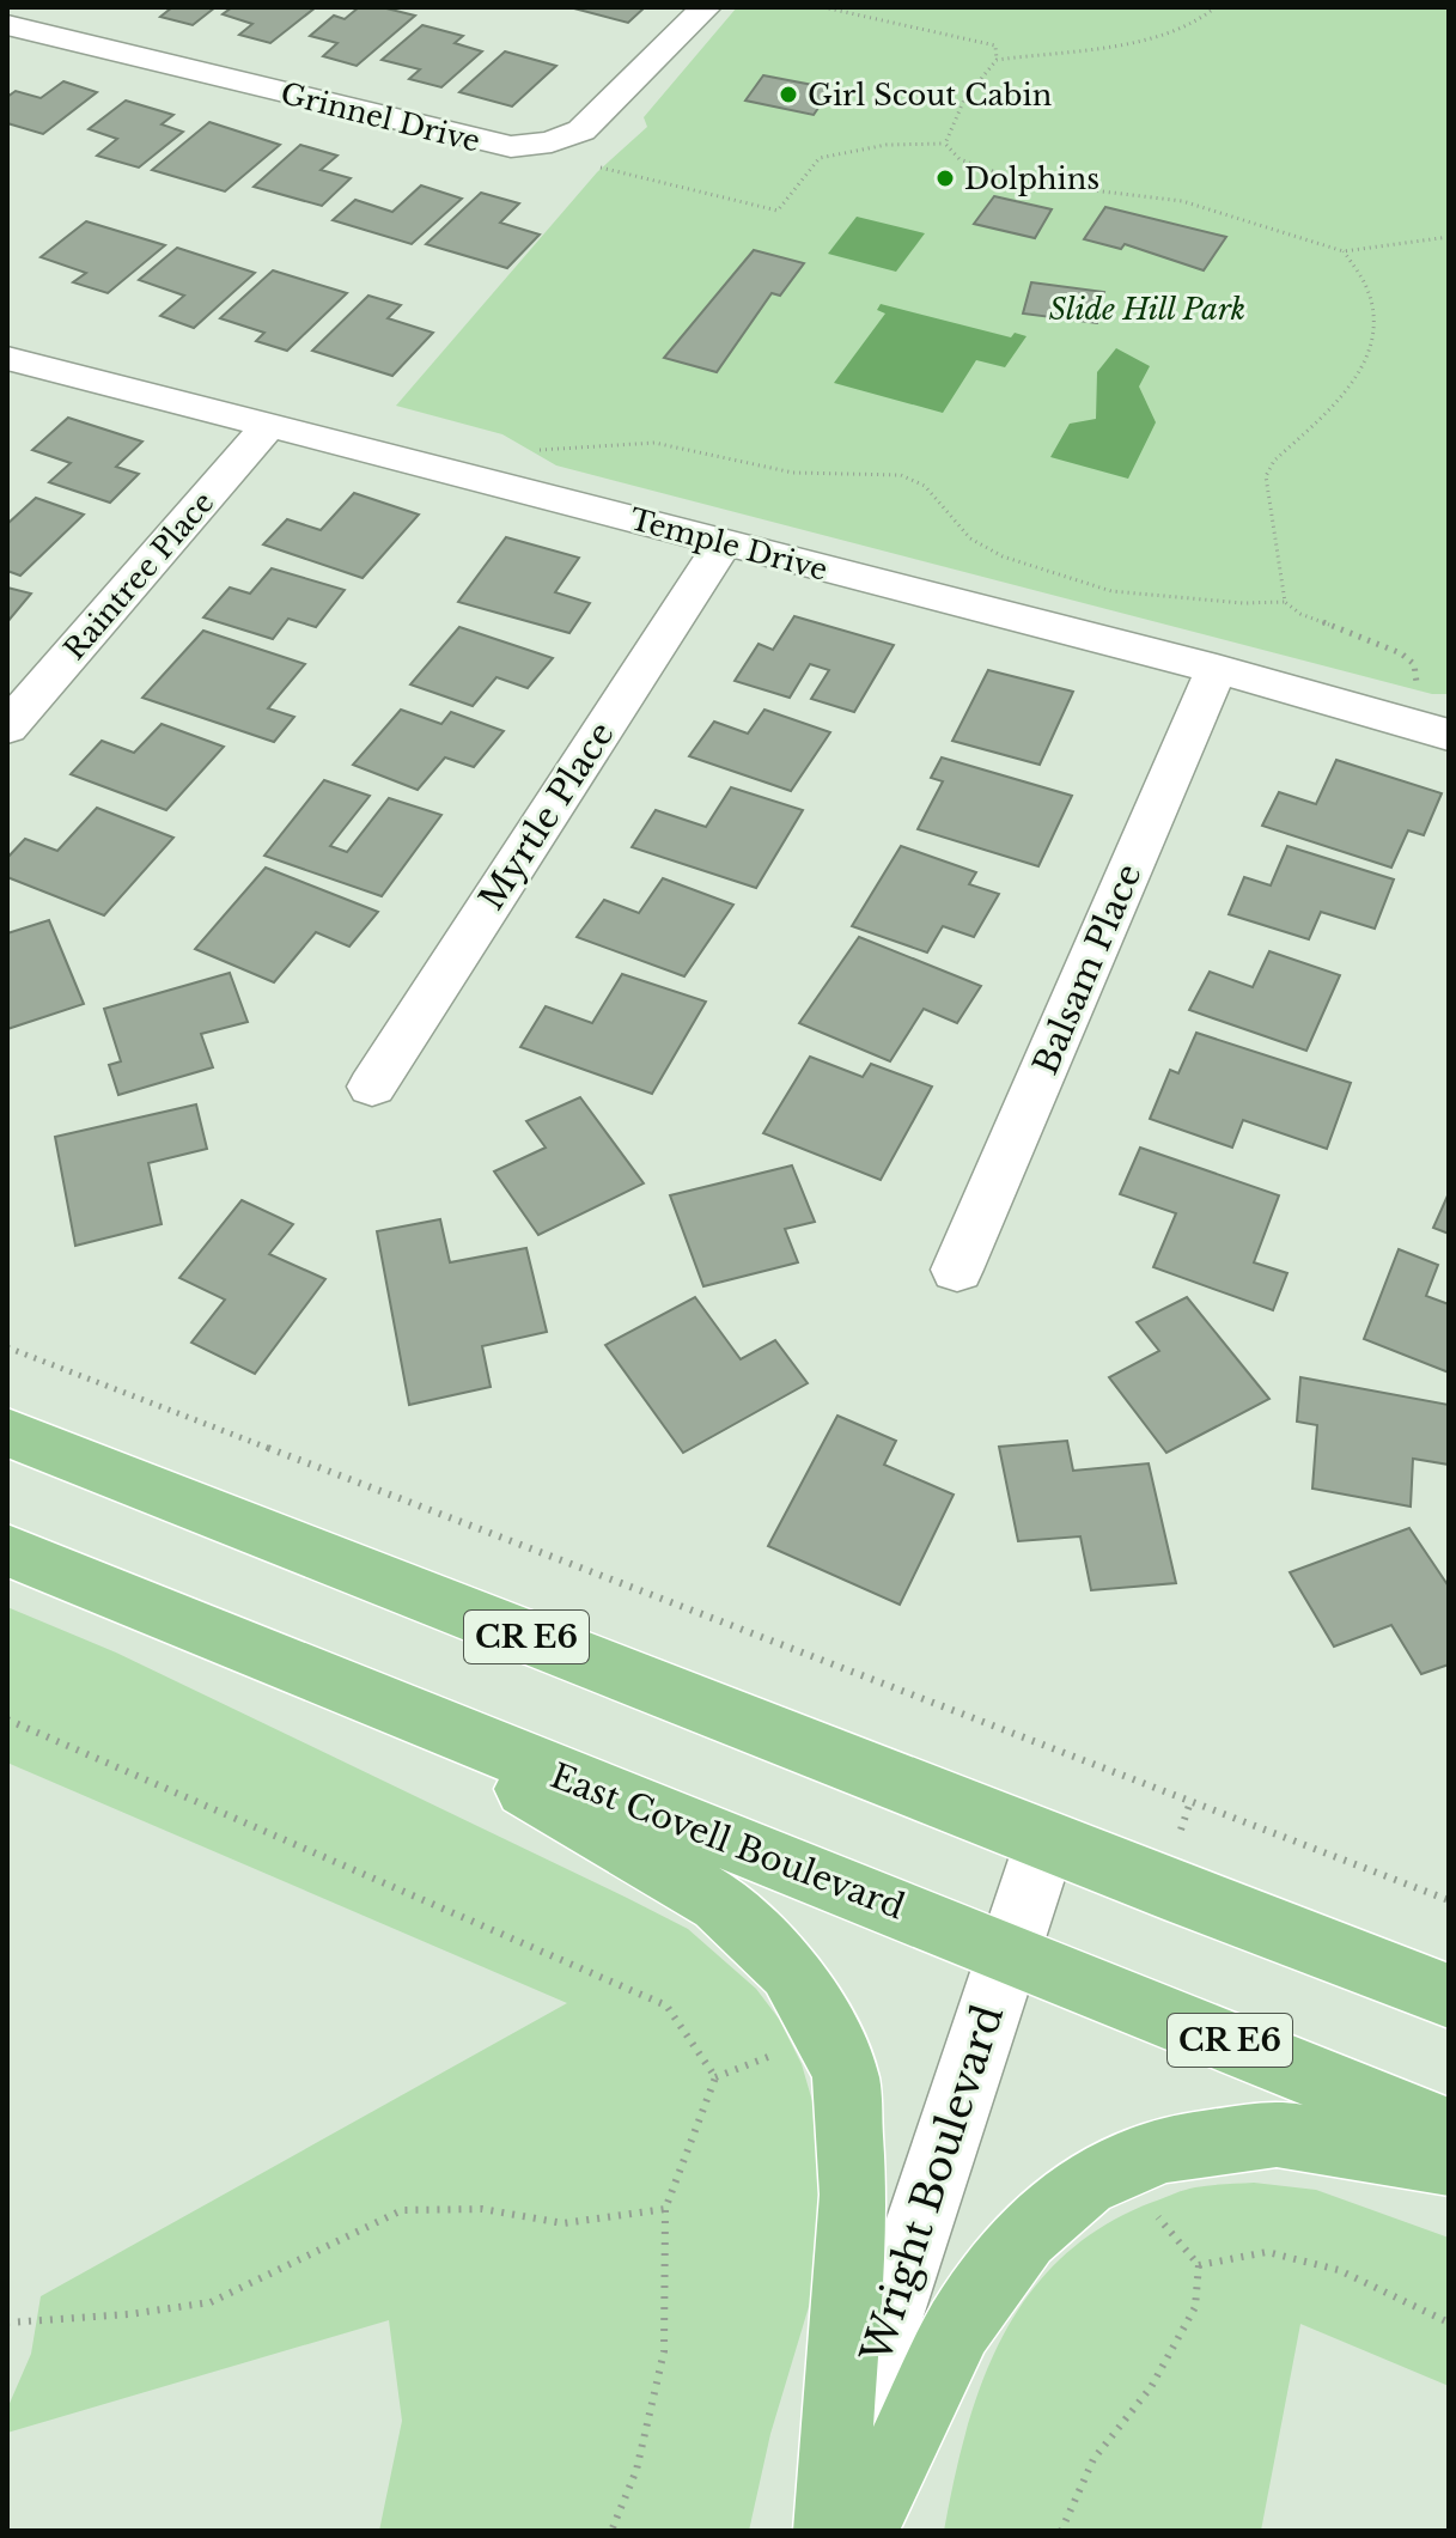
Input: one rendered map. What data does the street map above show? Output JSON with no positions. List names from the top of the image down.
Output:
{
  "streets": {
    "main road": ["CR E6", "East Covell Boulevard"],
    "street": [
      "Grinnel Drive",
      "Temple Drive",
      "Raintree Place",
      "Myrtle Place",
      "Balsam Place",
      "Wright Boulevard"
    ]
  },
  "crossings": [
    ["Temple Drive", "Raintree Place"],
    ["Temple Drive", "Myrtle Place"],
    ["Temple Drive", "Balsam Place"],
    ["CR E6", "Wright Boulevard"],
    ["East Covell Boulevard", "Wright Boulevard"]
  ],
  "parks": ["Slide Hill Park"],
  "places": ["Girl Scout Cabin", "Dolphins"]
}
